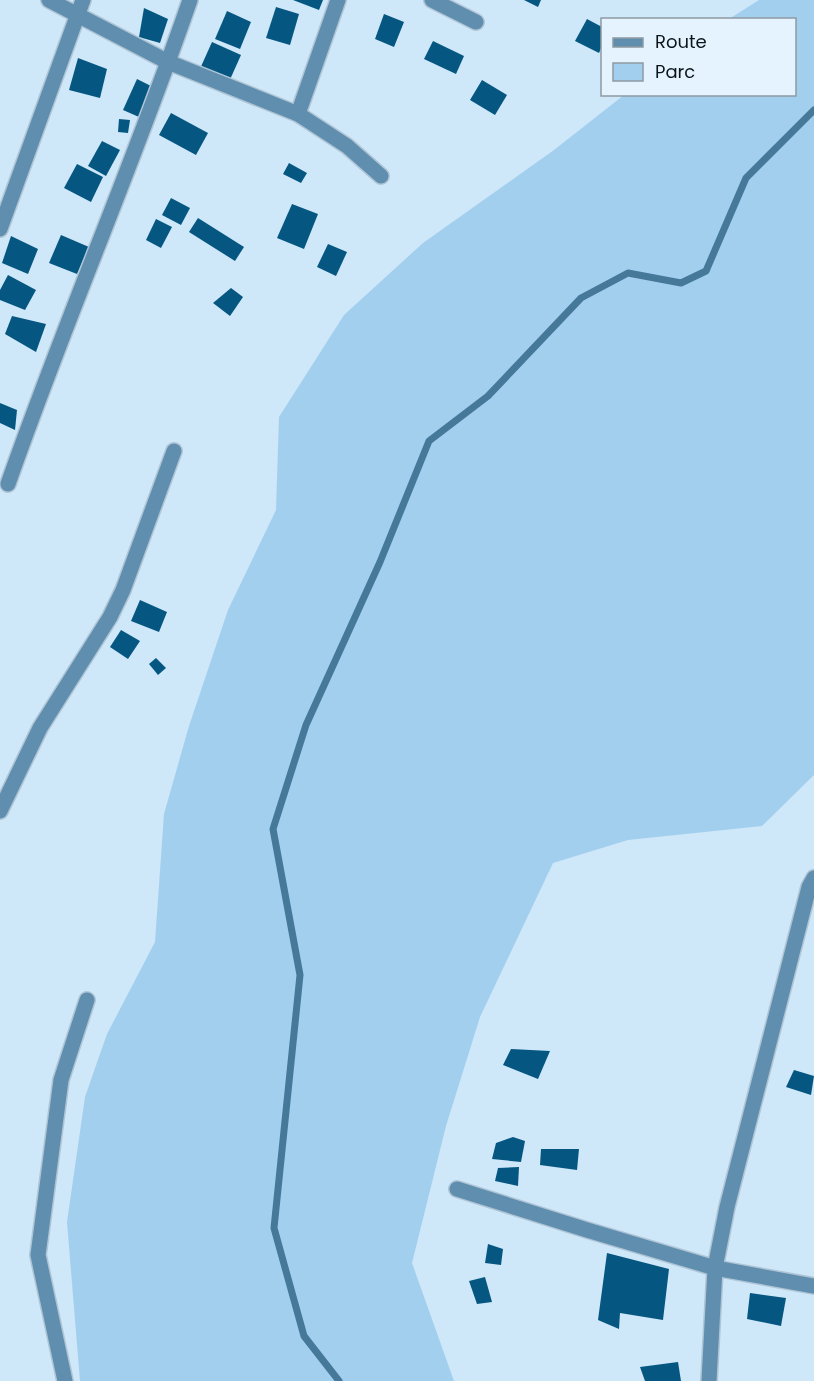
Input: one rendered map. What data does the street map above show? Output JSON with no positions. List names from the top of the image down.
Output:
{
  "legend": ["Route", "Parc"]
}
